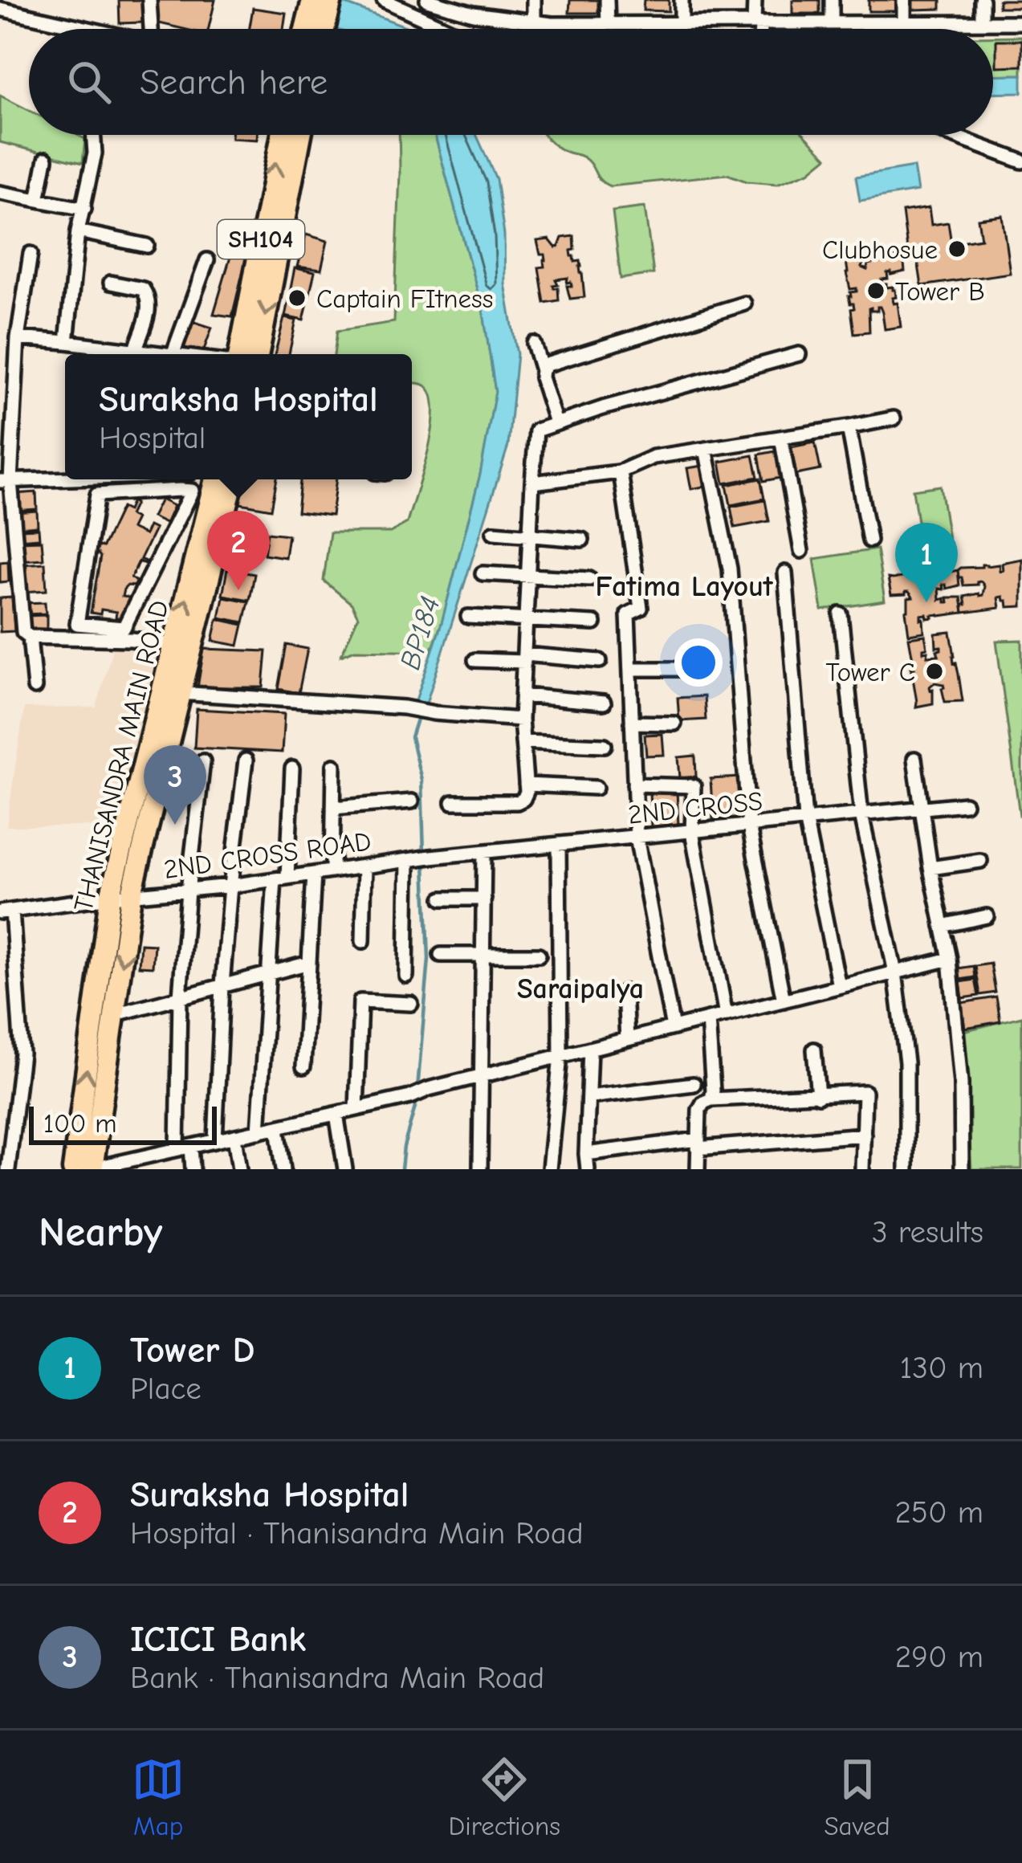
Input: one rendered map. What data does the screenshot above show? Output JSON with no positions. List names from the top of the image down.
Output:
{
  "streets": {
    "main road": ["SH104", "THANISANDRA MAIN ROAD"],
    "street": ["2ND CROSS", "2ND CROSS ROAD"]
  },
  "crossings": [
    ["THANISANDRA MAIN ROAD", "2ND CROSS ROAD"],
    ["2ND CROSS", "2ND CROSS ROAD"]
  ],
  "districts": ["Fatima Layout", "Saraipalya"],
  "water": ["BP184"],
  "places": [
    "Clubhosue",
    "Tower B",
    "Captain FItness",
    "Tower C"
  ],
  "scale_bar": "100 m",
  "page": {
    "search": "Search here",
    "popup": ["Suraksha Hospital", "Hospital"],
    "pins": ["2", "1", "3"],
    "scale": "100 m",
    "heading": ["Nearby", "3 results"],
    "list": [
      {
        "mark": "1",
        "name": "Tower D",
        "note": "Place",
        "value": "130 m"
      },
      {
        "mark": "2",
        "name": "Suraksha Hospital",
        "note": "Hospital · Thanisandra Main Road",
        "value": "250 m"
      },
      {
        "mark": "3",
        "name": "ICICI Bank",
        "note": "Bank · Thanisandra Main Road",
        "value": "290 m"
      }
    ],
    "nav": ["Map", "Directions", "Saved"]
  }
}
